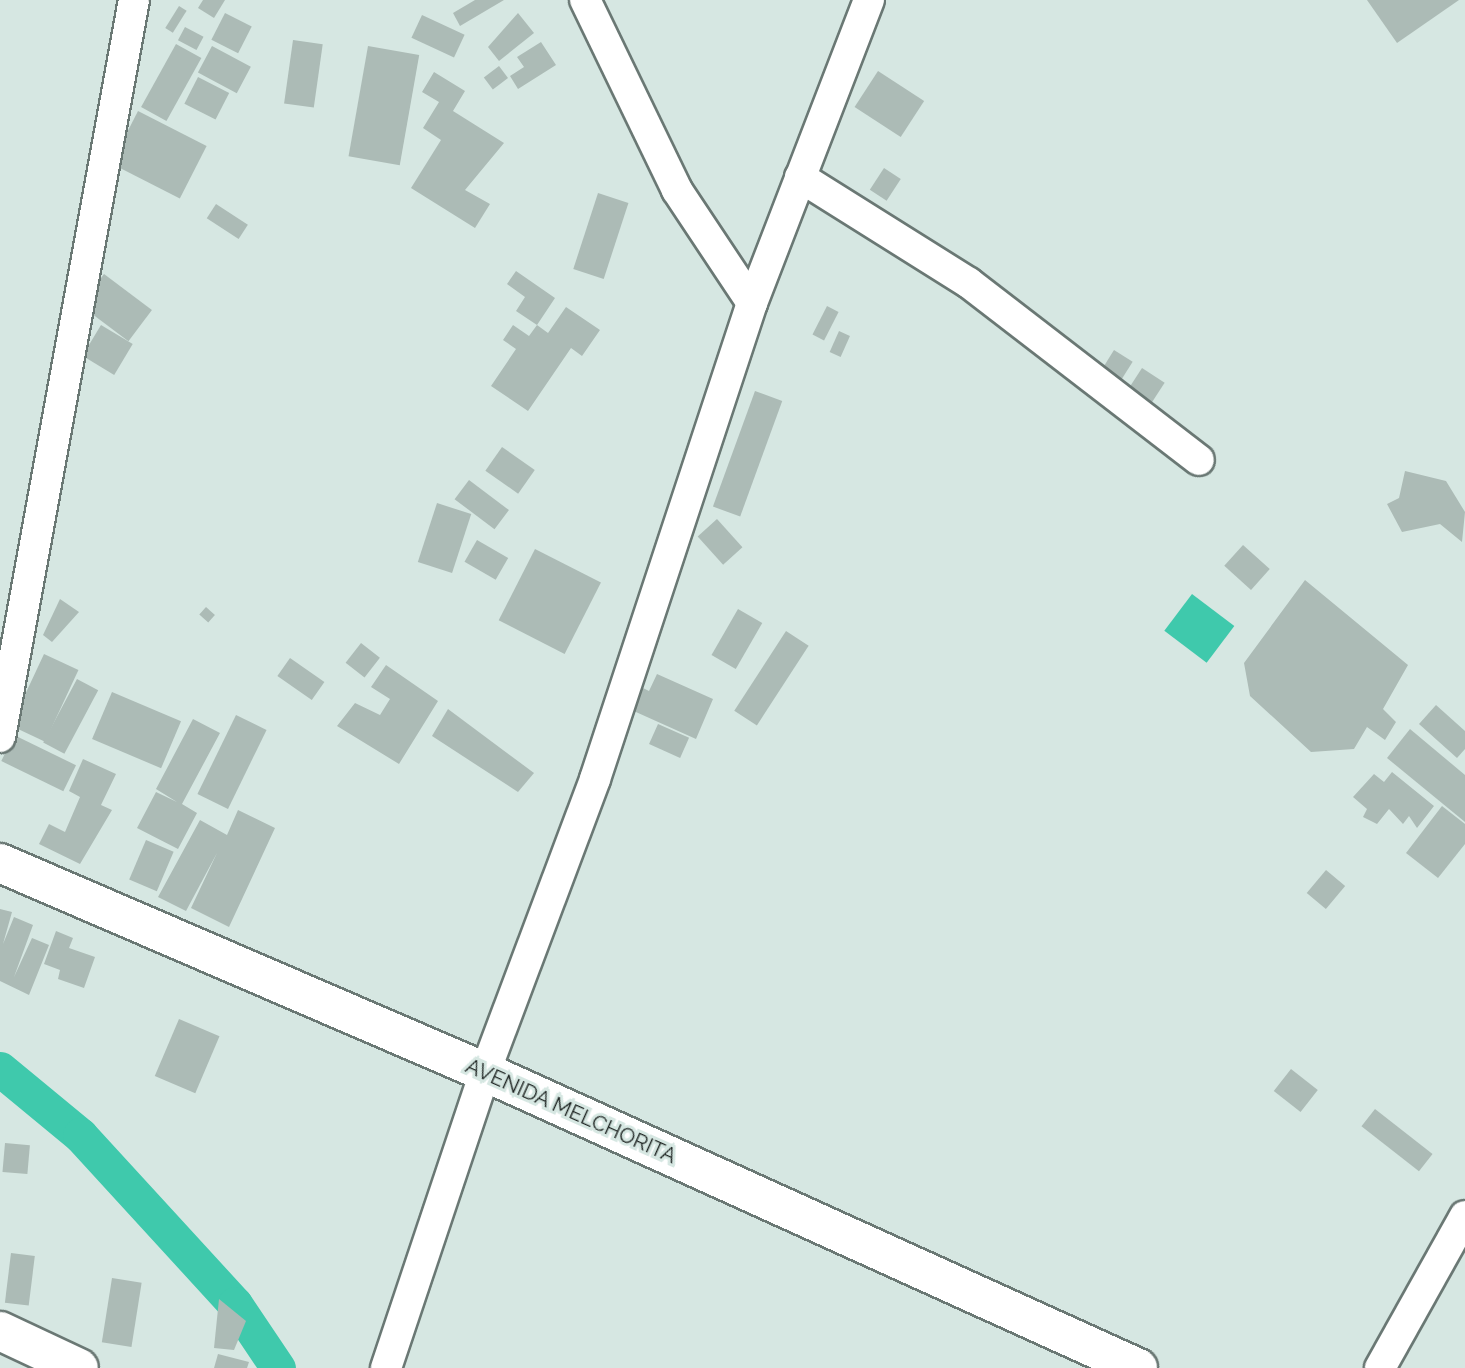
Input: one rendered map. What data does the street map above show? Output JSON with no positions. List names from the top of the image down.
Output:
{
  "streets": {
    "main road": ["AVENIDA MELCHORITA"]
  }
}
